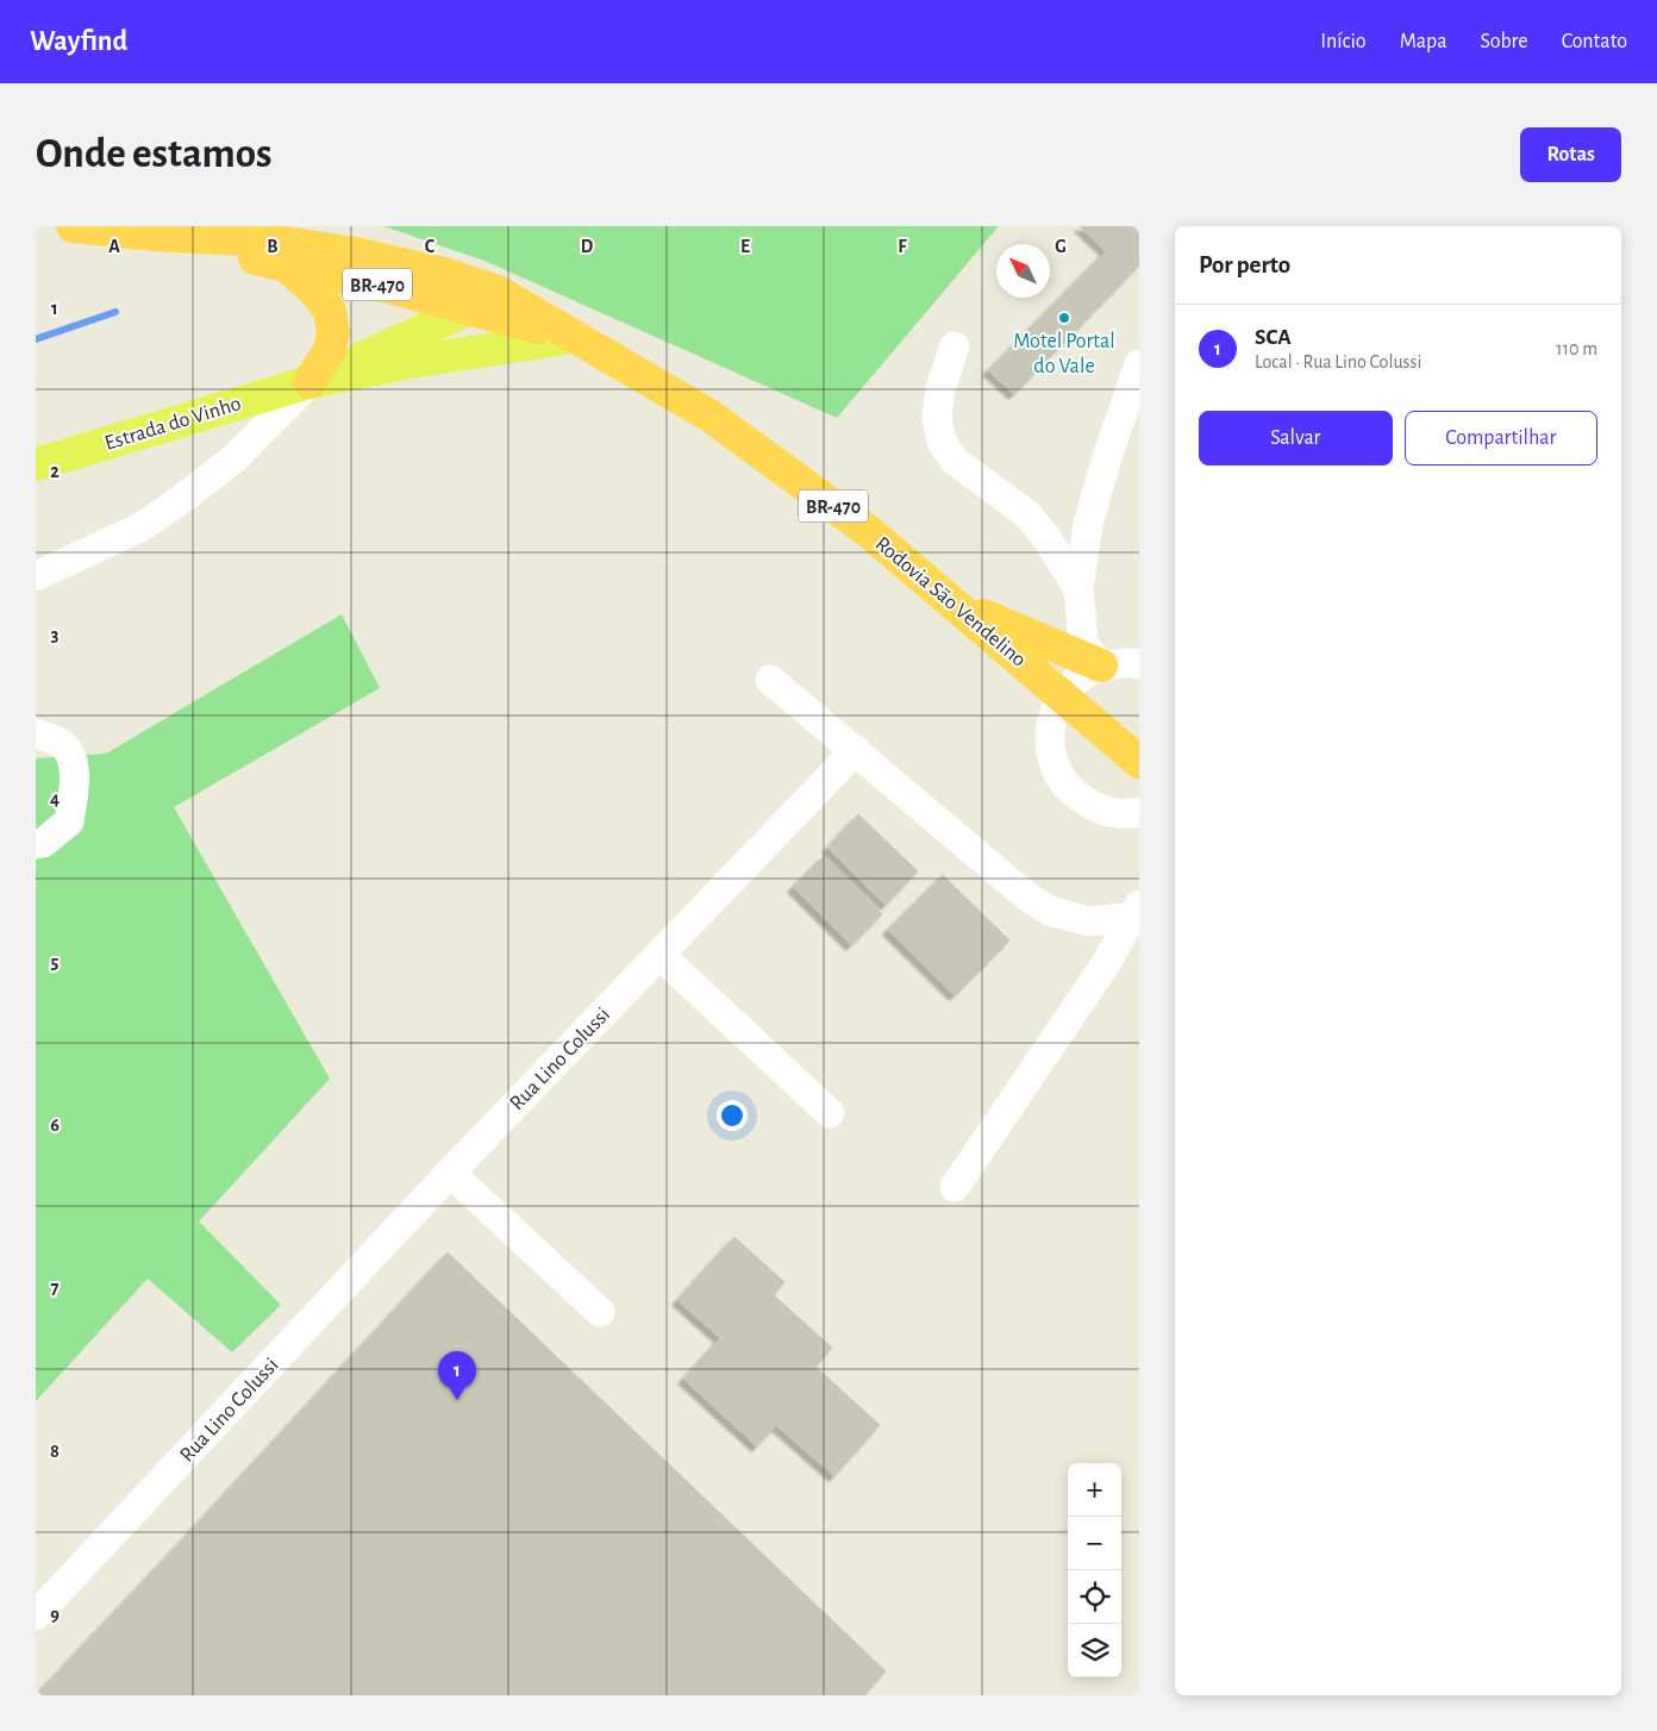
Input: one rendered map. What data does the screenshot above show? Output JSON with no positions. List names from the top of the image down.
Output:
{
  "streets": {
    "highway": ["BR-470", "Rodovia São Vendelino"],
    "main road": ["Estrada do Vinho"],
    "street": ["Rua Lino Colussi"]
  },
  "places": ["Motel Portal do Vale"],
  "north": "top left",
  "page": {
    "header": "Wayfind",
    "nav": [
      "Início",
      "Mapa",
      "Sobre",
      "Contato"
    ],
    "buttons": [
      "Rotas",
      ["Salvar", "Compartilhar"]
    ],
    "title": "Onde estamos",
    "heading": "Por perto",
    "list": [
      {
        "mark": "1",
        "name": "SCA",
        "note": "Local · Rua Lino Colussi",
        "value": "110 m"
      }
    ],
    "pins": "1",
    "map_buttons": ["+", "−"]
  },
  "grid": {
    "columns": [
      "A",
      "B",
      "C",
      "D",
      "E",
      "F",
      "G"
    ],
    "rows": [
      "1",
      "2",
      "3",
      "4",
      "5",
      "6",
      "7",
      "8",
      "9"
    ]
  }
}
